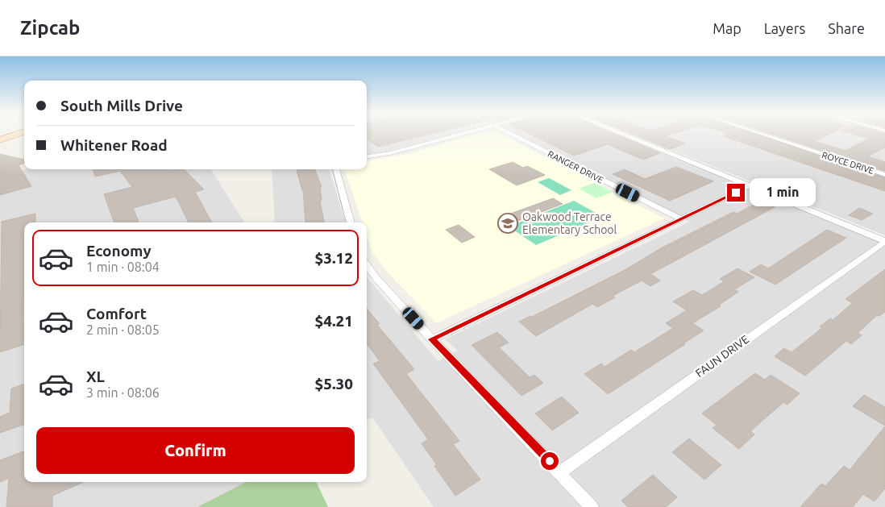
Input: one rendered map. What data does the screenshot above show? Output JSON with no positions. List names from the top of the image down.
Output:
{
  "streets": {
    "street": ["ROYCE DRIVE", "RANGER DRIVE", "FAUN DRIVE"]
  },
  "places": {
    "school or university": ["Oakwood Terrace Elementary School"]
  },
  "page": {
    "header": "Zipcab",
    "nav": ["Map", "Layers", "Share"],
    "banner": ["South Mills Drive", "Whitener Road"],
    "bubble": "1 min",
    "list": [
      {
        "name": "Economy",
        "note": "1 min · 08:04",
        "value": "$3.12"
      },
      {
        "name": "Comfort",
        "note": "2 min · 08:05",
        "value": "$4.21"
      },
      {
        "name": "XL",
        "note": "3 min · 08:06",
        "value": "$5.30"
      }
    ],
    "buttons": "Confirm"
  }
}
